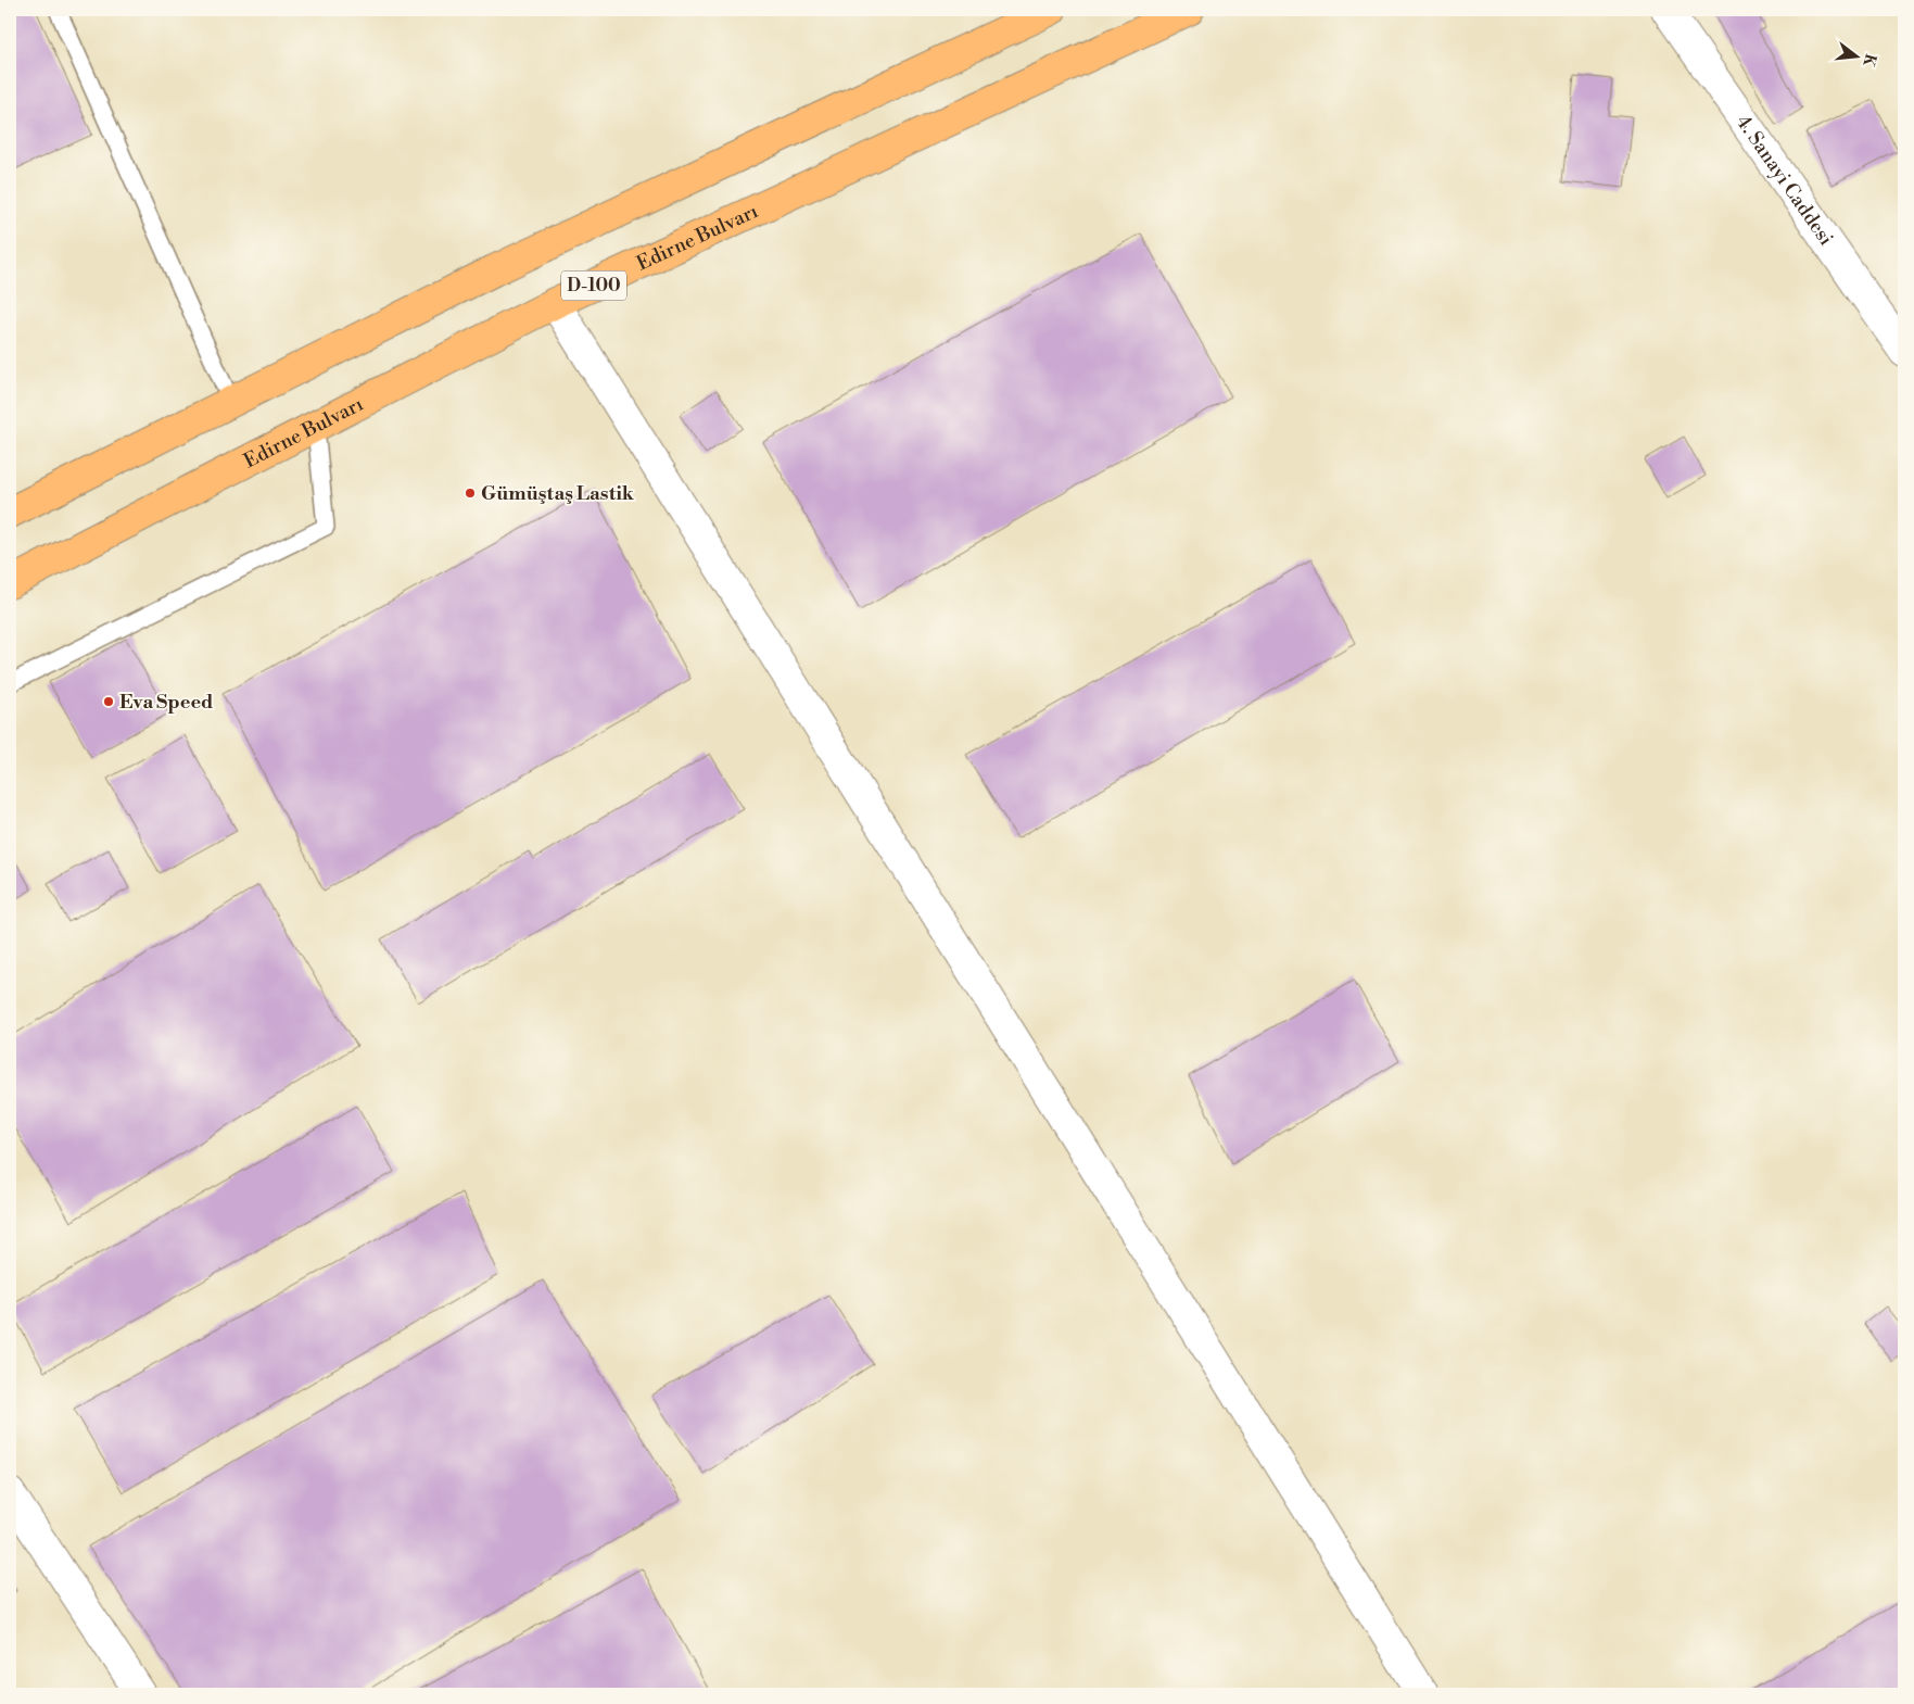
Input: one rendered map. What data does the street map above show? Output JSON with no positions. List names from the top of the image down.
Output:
{
  "streets": {
    "highway": ["Edirne Bulvarı", "D-100"],
    "street": ["4. Sanayi Caddesi"]
  },
  "places": ["Gümüştaş Lastik", "Eva Speed"],
  "north": "right"
}
